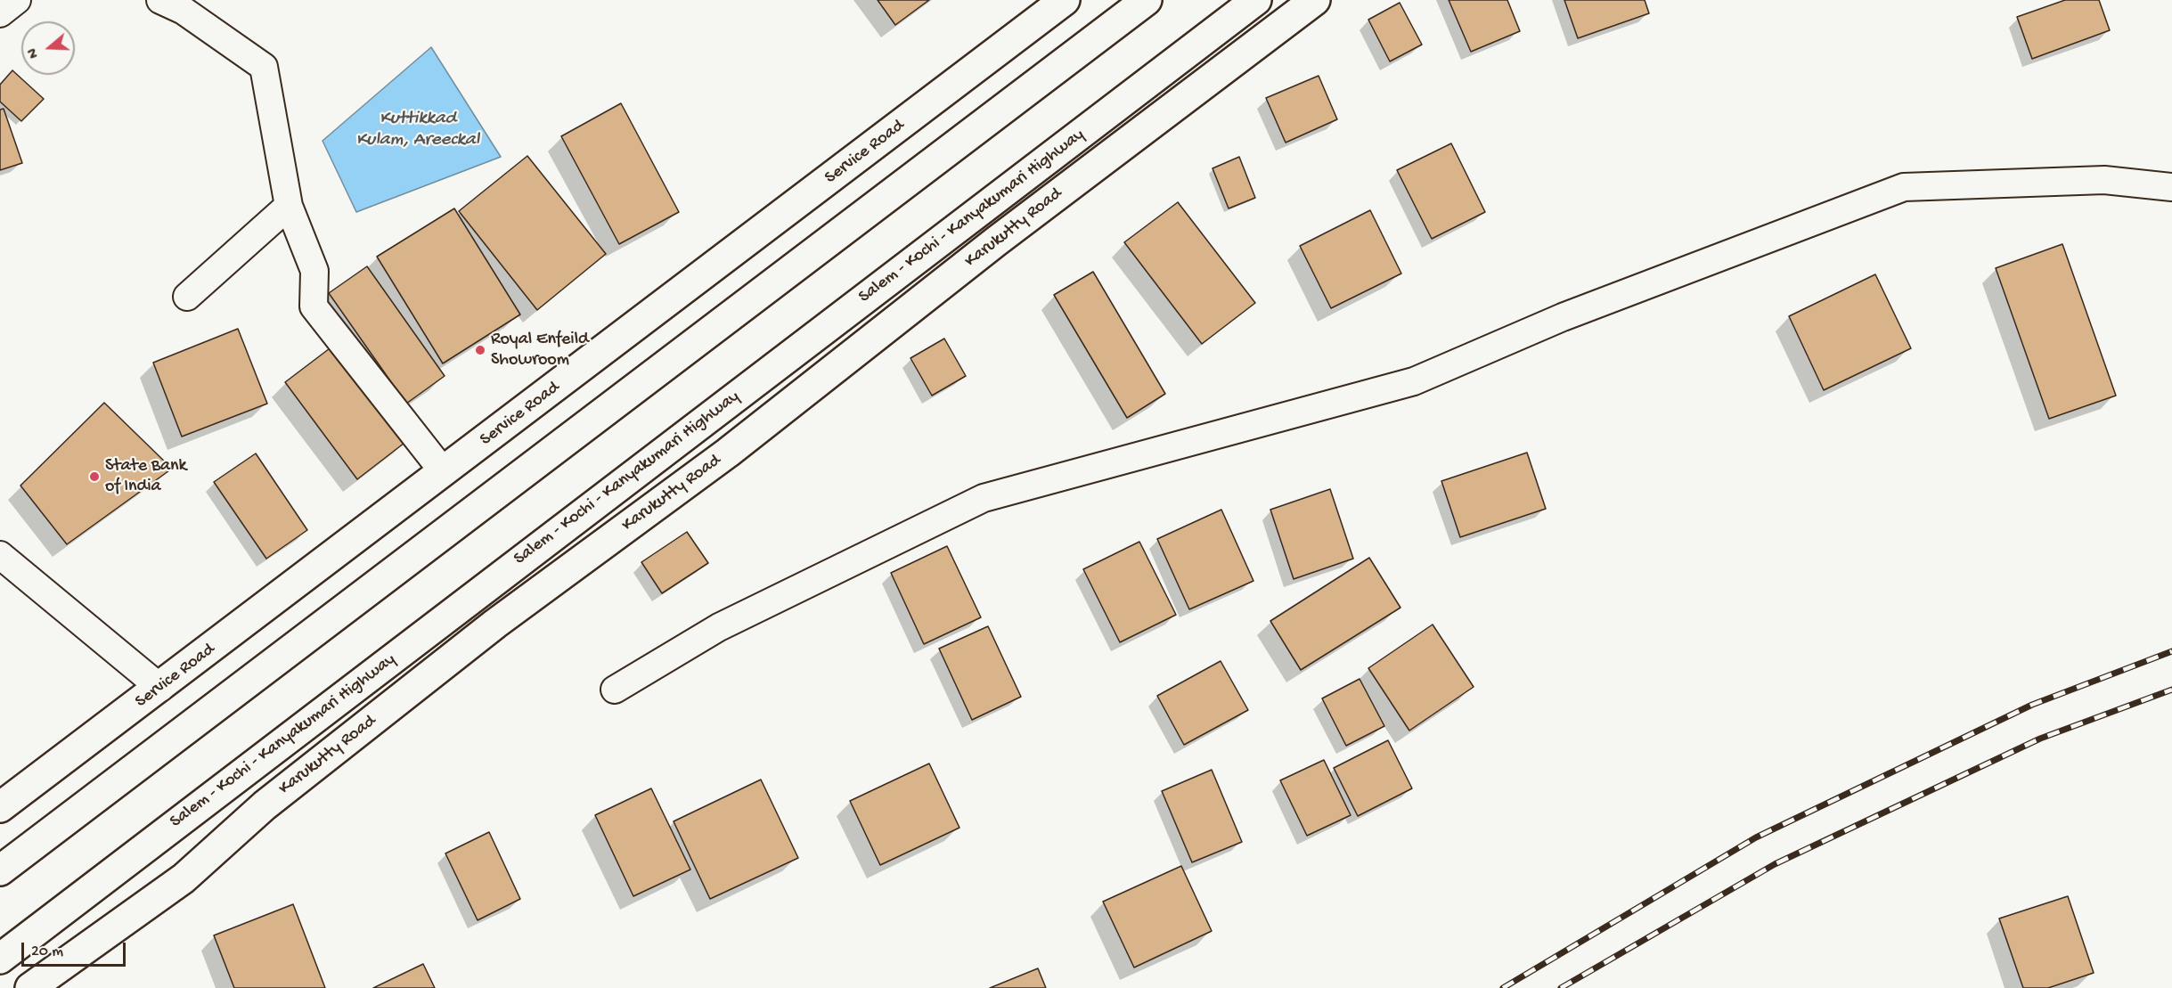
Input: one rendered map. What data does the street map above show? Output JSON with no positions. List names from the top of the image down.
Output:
{
  "streets": {
    "main road": ["Service Road", "Salem - Kochi - Kanyakumari Highway", "Karukutty Road"]
  },
  "water": ["Kuttikkad Kulam, Areeckal"],
  "places": ["Royal Enfeild Showroom", "State Bank of India"],
  "scale_bar": "20 m",
  "north": "left"
}
